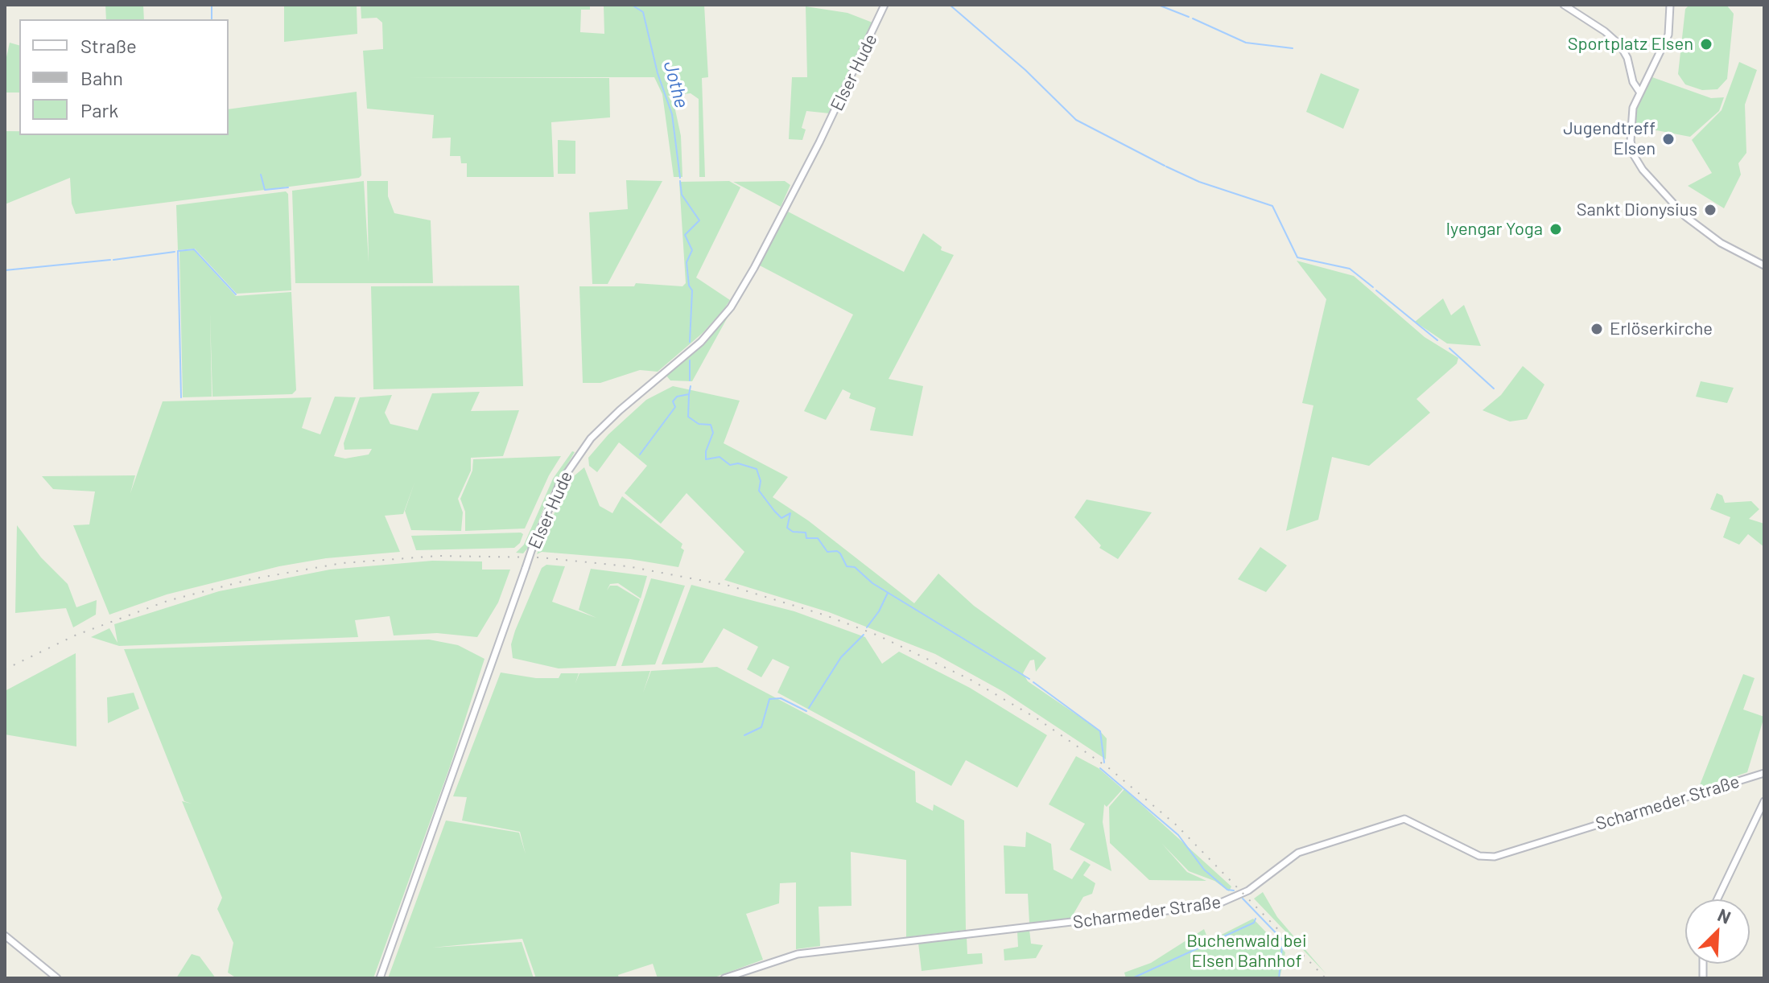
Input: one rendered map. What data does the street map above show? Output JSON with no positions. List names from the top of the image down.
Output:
{
  "streets": {
    "street": ["Elser Hude", "Scharmeder Straße"]
  },
  "water": ["Jothe"],
  "parks": ["Buchenwald bei Elsen Bahnhof"],
  "places": [
    "Sportplatz Elsen",
    "Jugendtreff Elsen",
    "Sankt Dionysius",
    "Iyengar Yoga",
    "Erlöserkirche"
  ],
  "legend": ["Straße", "Bahn", "Park"],
  "north": "top right"
}
